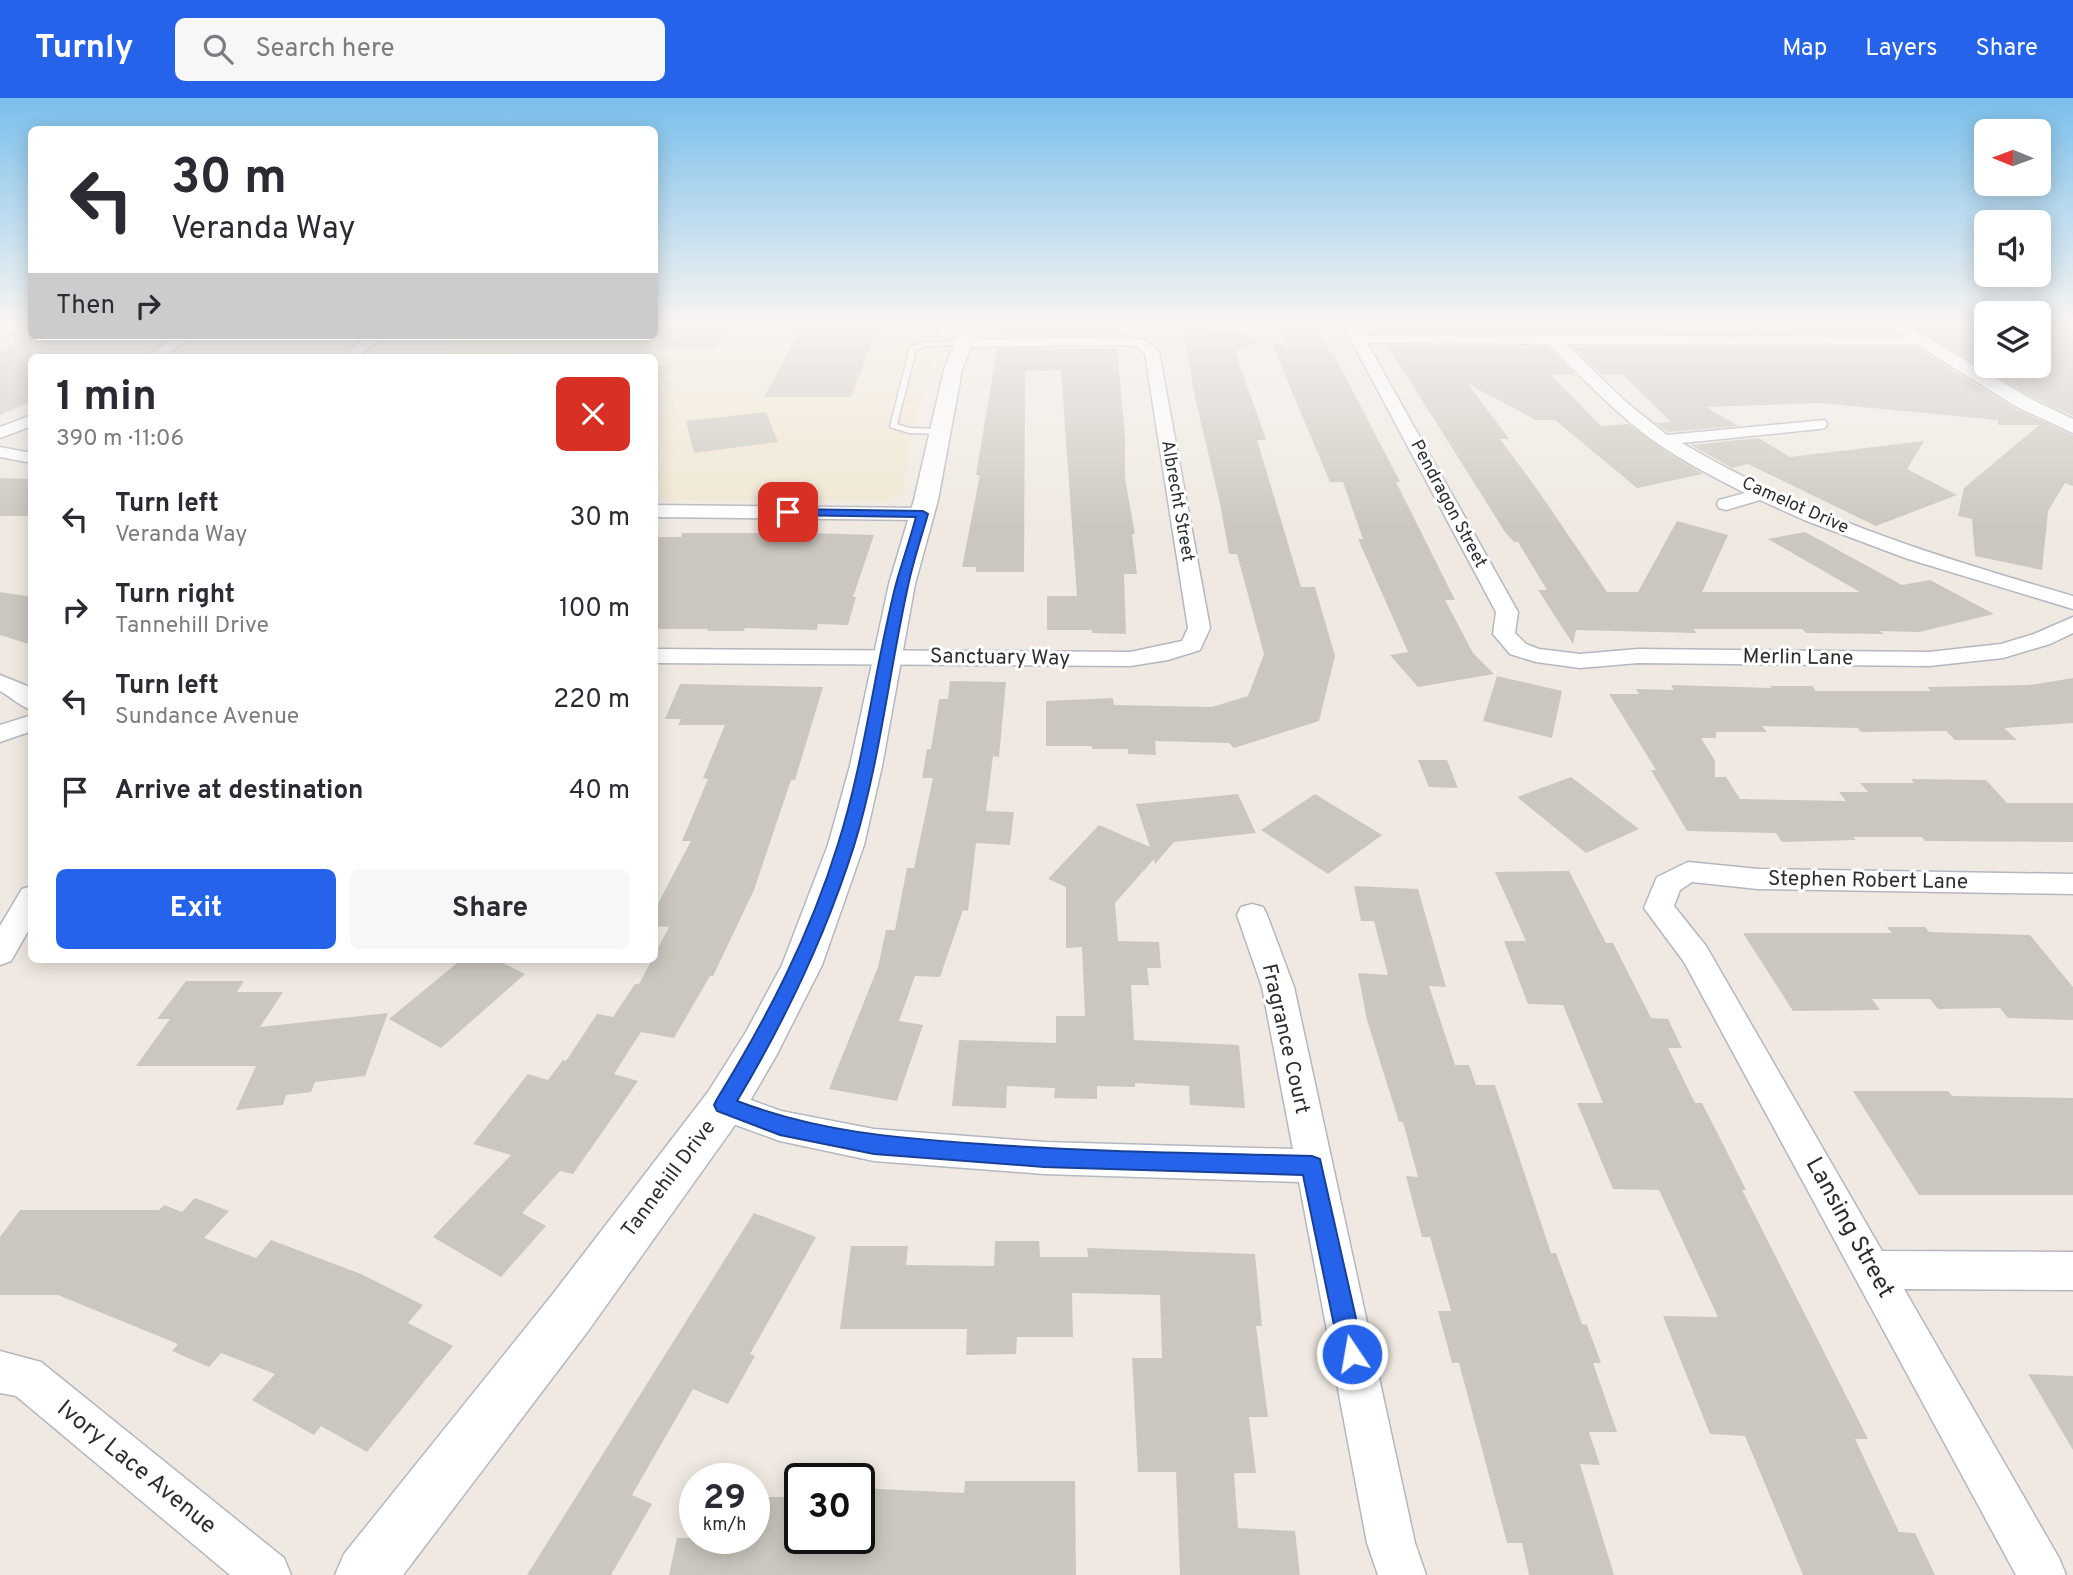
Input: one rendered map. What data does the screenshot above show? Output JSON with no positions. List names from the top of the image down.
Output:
{
  "streets": {
    "street": [
      "Albrecht Street",
      "Pendragon Street",
      "Camelot Drive",
      "Sanctuary Way",
      "Merlin Lane",
      "Stephen Robert Lane",
      "Fragrance Court",
      "Tannehill Drive",
      "Lansing Street",
      "Ivory Lace Avenue"
    ]
  },
  "crossings": [
    ["Albrecht Street", "Sanctuary Way"],
    ["Pendragon Street", "Merlin Lane"],
    ["Sanctuary Way", "Tannehill Drive"],
    ["Stephen Robert Lane", "Lansing Street"]
  ],
  "north": "left",
  "page": {
    "header": "Turnly",
    "search": "Search here",
    "nav": ["Map", "Layers", "Share"],
    "turn": ["30 m", "Veranda Way"],
    "then": "Then",
    "heading": ["1 min", "390 m · 11:06"],
    "list": [
      {
        "name": "Turn left",
        "note": "Veranda Way",
        "value": "30 m"
      },
      {
        "name": "Turn right",
        "note": "Tannehill Drive",
        "value": "100 m"
      },
      {
        "name": "Turn left",
        "note": "Sundance Avenue",
        "value": "220 m"
      },
      {
        "name": "Arrive at destination",
        "value": "40 m"
      }
    ],
    "buttons": ["Exit", "Share"],
    "speed": "29 km/h",
    "limit": "30"
  }
}
